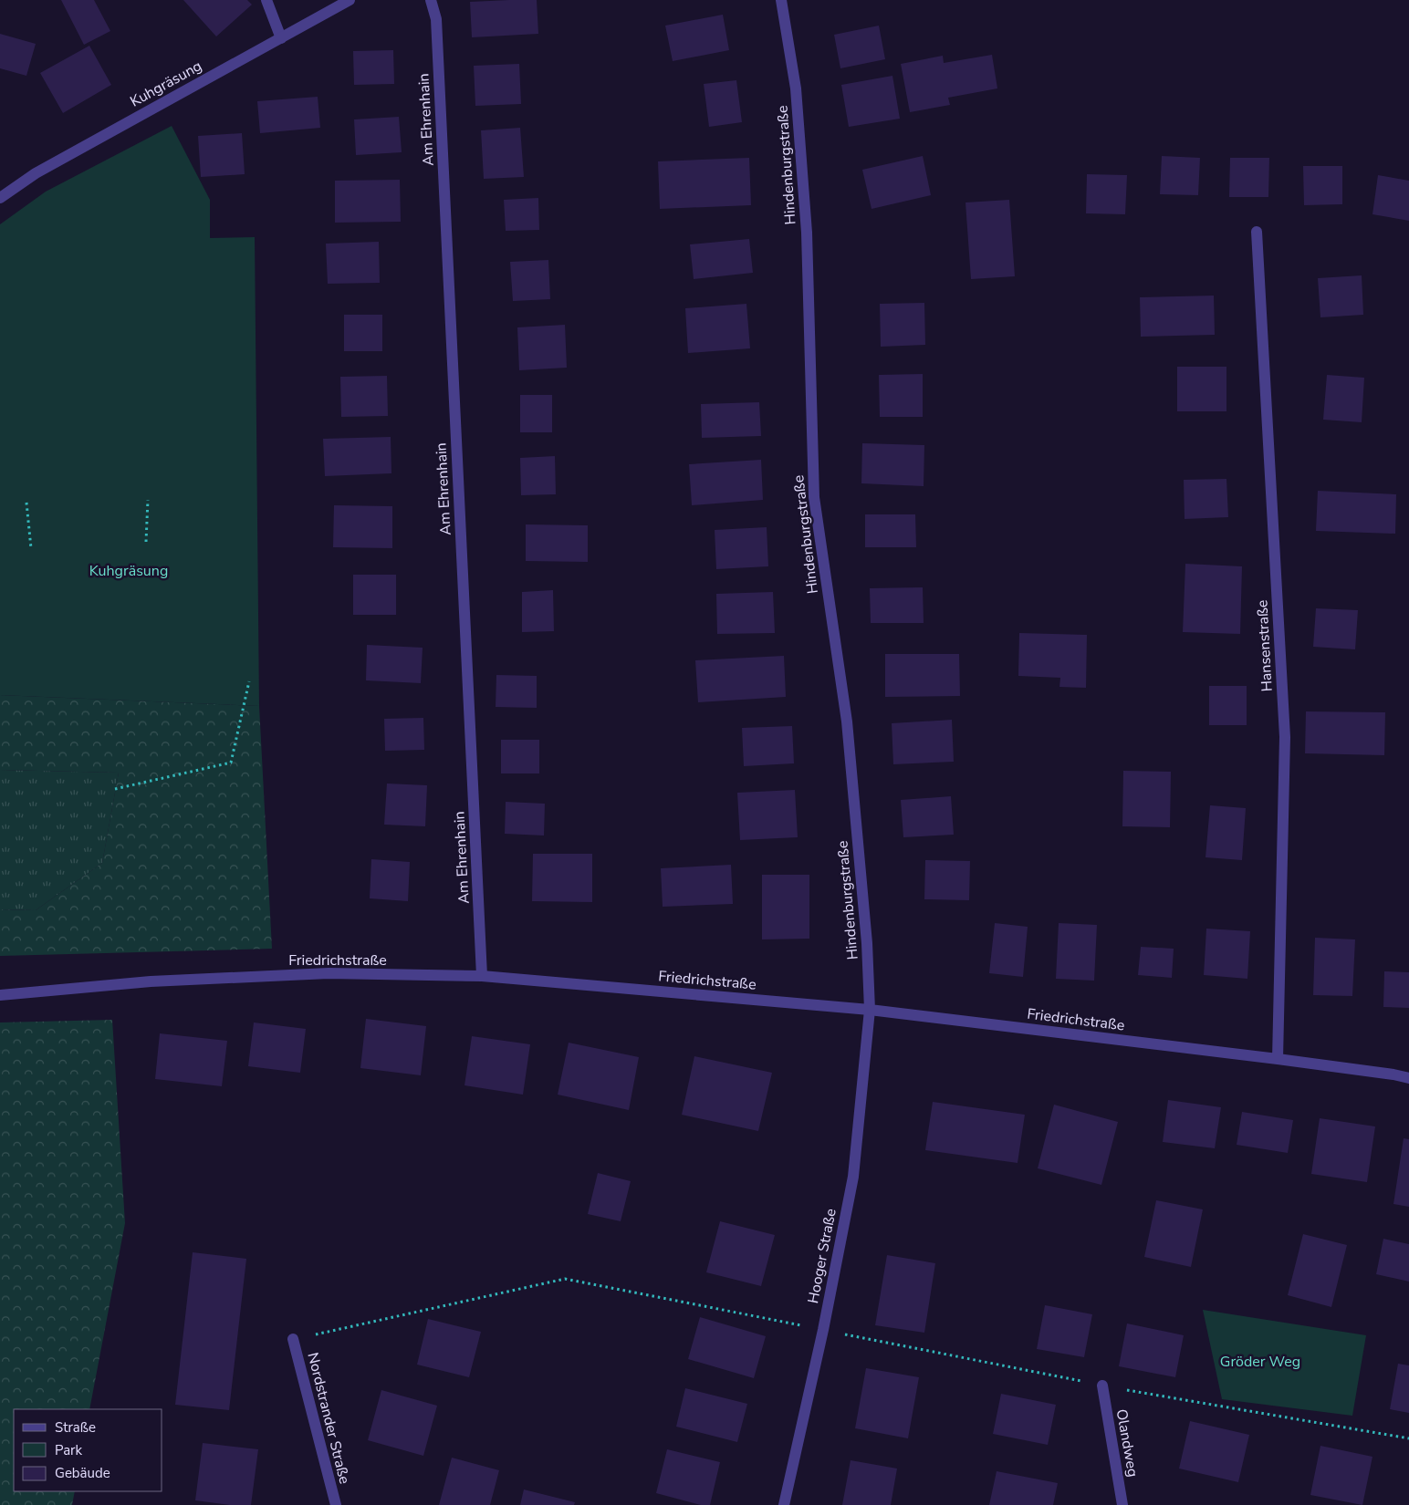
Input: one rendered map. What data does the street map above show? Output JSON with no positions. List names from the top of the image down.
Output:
{
  "streets": {
    "street": [
      "Kuhgräsung",
      "Am Ehrenhain",
      "Hindenburgstraße",
      "Hansenstraße",
      "Friedrichstraße",
      "Hooger Straße",
      "Nordstrander Straße",
      "Olandweg"
    ]
  },
  "crossings": [
    ["Am Ehrenhain", "Friedrichstraße"],
    ["Hindenburgstraße", "Friedrichstraße"],
    ["Hindenburgstraße", "Hooger Straße"],
    ["Hansenstraße", "Friedrichstraße"],
    ["Friedrichstraße", "Hooger Straße"]
  ],
  "parks": ["Kuhgräsung", "Gröder Weg"],
  "legend": ["Straße", "Park", "Gebäude"]
}
